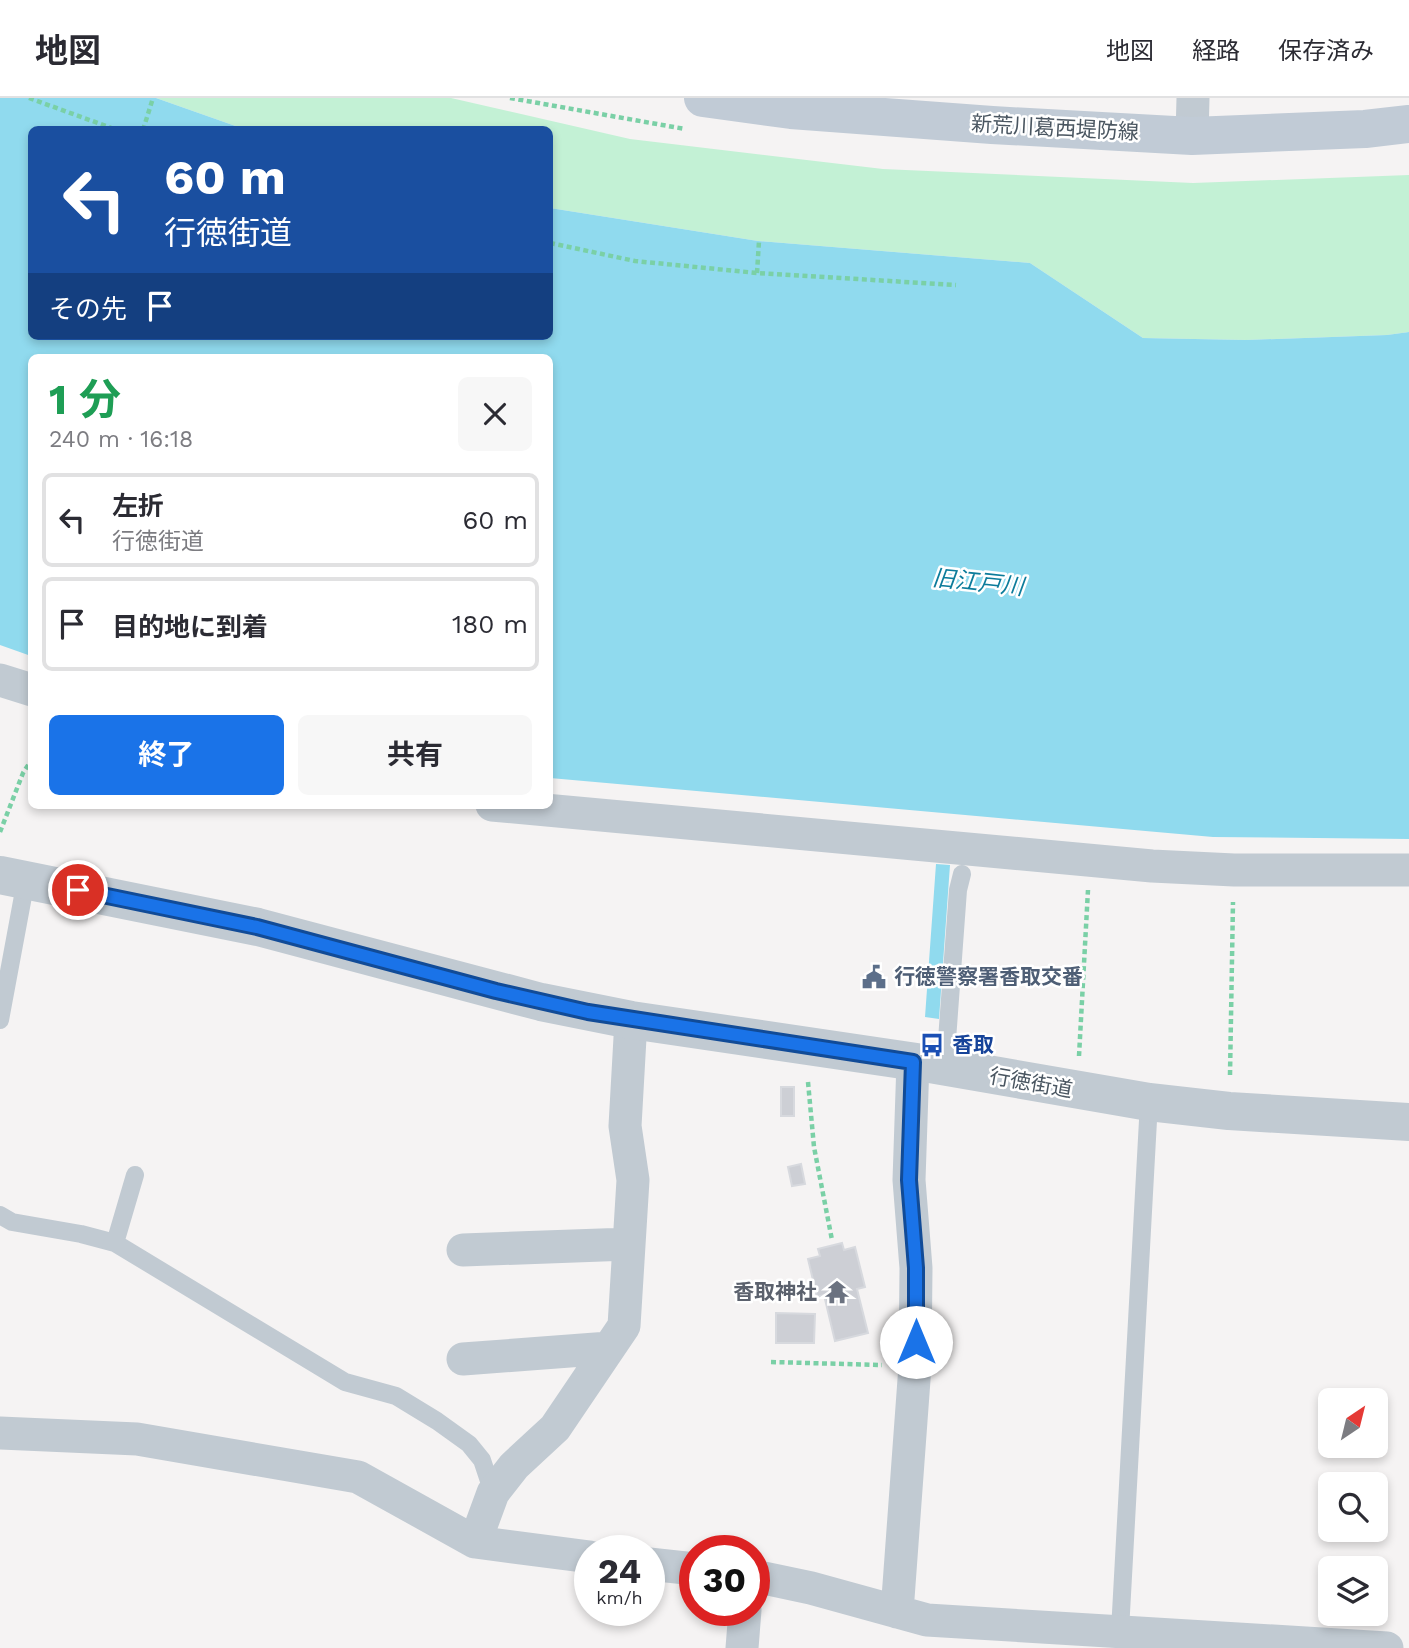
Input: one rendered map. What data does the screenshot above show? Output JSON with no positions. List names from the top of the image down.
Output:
{
  "streets": {
    "main road": ["新荒川葛西堤防線"],
    "street": ["行徳街道"]
  },
  "water": ["旧江戸川"],
  "places": {
    "public building": ["行徳警察署香取交番"],
    "bus stop": ["香取"],
    "temple": ["香取神社"]
  },
  "north": "top right",
  "page": {
    "header": "地図",
    "nav": ["地図", "経路", "保存済み"],
    "turn": ["60 m", "行徳街道"],
    "then": "その先",
    "heading": ["1 分", "240 m · 16:18"],
    "list": [
      {
        "name": "左折",
        "note": "行徳街道",
        "value": "60 m"
      },
      {
        "name": "目的地に到着",
        "value": "180 m"
      }
    ],
    "buttons": ["終了", "共有"],
    "speed": "24 km/h",
    "limit": "30"
  }
}
